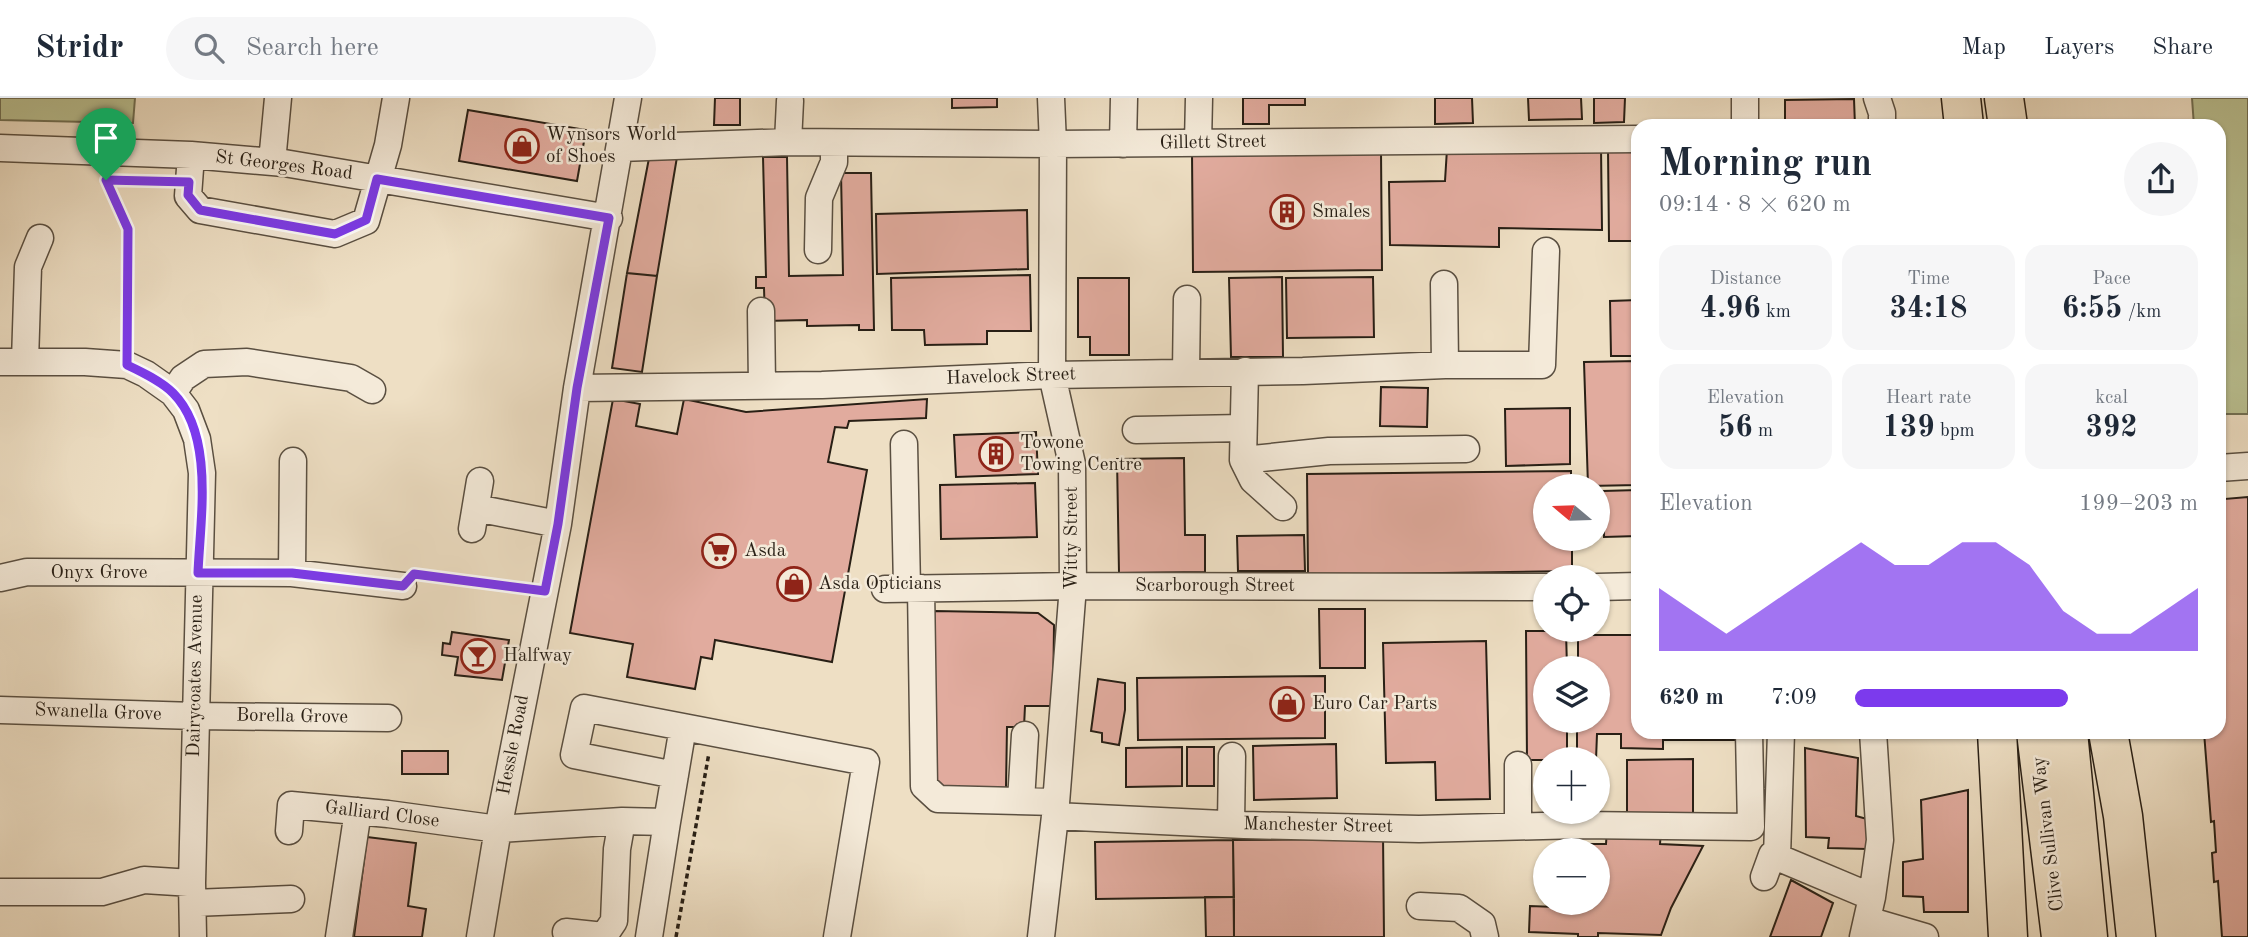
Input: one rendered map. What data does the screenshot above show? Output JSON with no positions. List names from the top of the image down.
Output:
{
  "streets": {
    "highway": ["Clive Sullivan Way"],
    "street": [
      "Gillett Street",
      "St Georges Road",
      "Havelock Street",
      "Witty Street",
      "Onyx Grove",
      "Scarborough Street",
      "Dairycoates Avenue",
      "Swanella Grove",
      "Borella Grove",
      "Hessle Road",
      "Galliard Close",
      "Manchester Street"
    ]
  },
  "crossings": [
    ["Gillett Street", "Witty Street"],
    ["Gillett Street", "Hessle Road"],
    ["St Georges Road", "Hessle Road"],
    ["Havelock Street", "Witty Street"],
    ["Havelock Street", "Hessle Road"],
    ["Witty Street", "Scarborough Street"],
    ["Witty Street", "Manchester Street"],
    ["Onyx Grove", "Dairycoates Avenue"],
    ["Scarborough Street", "Manchester Street"],
    ["Dairycoates Avenue", "Swanella Grove"],
    ["Dairycoates Avenue", "Borella Grove"],
    ["Swanella Grove", "Borella Grove"],
    ["Hessle Road", "Galliard Close"]
  ],
  "places": {
    "shop": ["Wynsors World of Shoes", "Asda Opticians", "Euro Car Parts"],
    "building": ["Smales", "Towone Towing Centre"],
    "supermarket": ["Asda"],
    "bar": ["Halfway"]
  },
  "north": "left",
  "page": {
    "header": "Stridr",
    "search": "Search here",
    "nav": ["Map", "Layers", "Share"],
    "heading": ["Morning run", "09:14 · 8 × 620 m"],
    "stats": [
      ["Distance", "4.96 km"],
      ["Time", "34:18"],
      ["Pace", "6:55 /km"],
      ["Elevation", "56 m"],
      ["Heart rate", "139 bpm"],
      ["kcal", "392"]
    ],
    "map_buttons": ["+", "−"],
    "chart": ["Elevation", "199–203 m"],
    "list": [
      {
        "name": "620 m",
        "note": "7:09"
      }
    ]
  }
}
